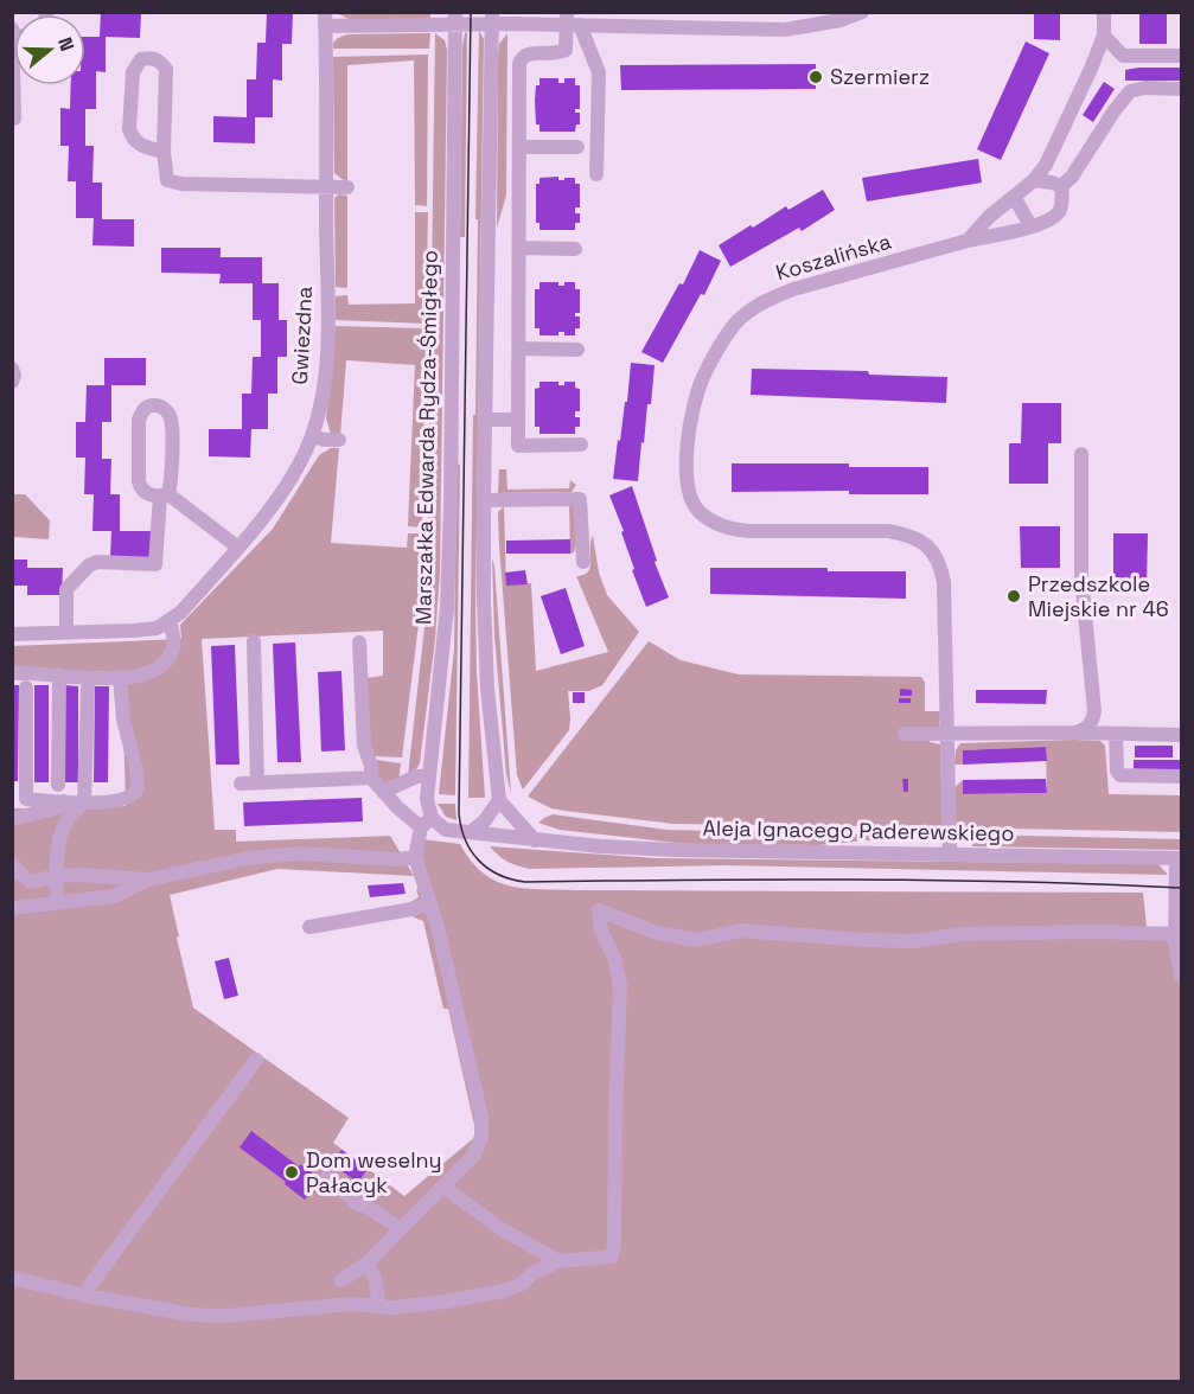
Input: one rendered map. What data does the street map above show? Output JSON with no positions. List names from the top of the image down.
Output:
{
  "streets": {
    "street": [
      "Koszalińska",
      "Gwiezdna",
      "Marszałka Edwarda Rydza-Śmigłego",
      "Aleja Ignacego Paderewskiego"
    ]
  },
  "crossings": [
    ["Koszalińska", "Aleja Ignacego Paderewskiego"]
  ],
  "places": ["Szermierz", "Przedszkole Miejskie nr 46", "Dom weselny Pałacyk"],
  "north": "right"
}
